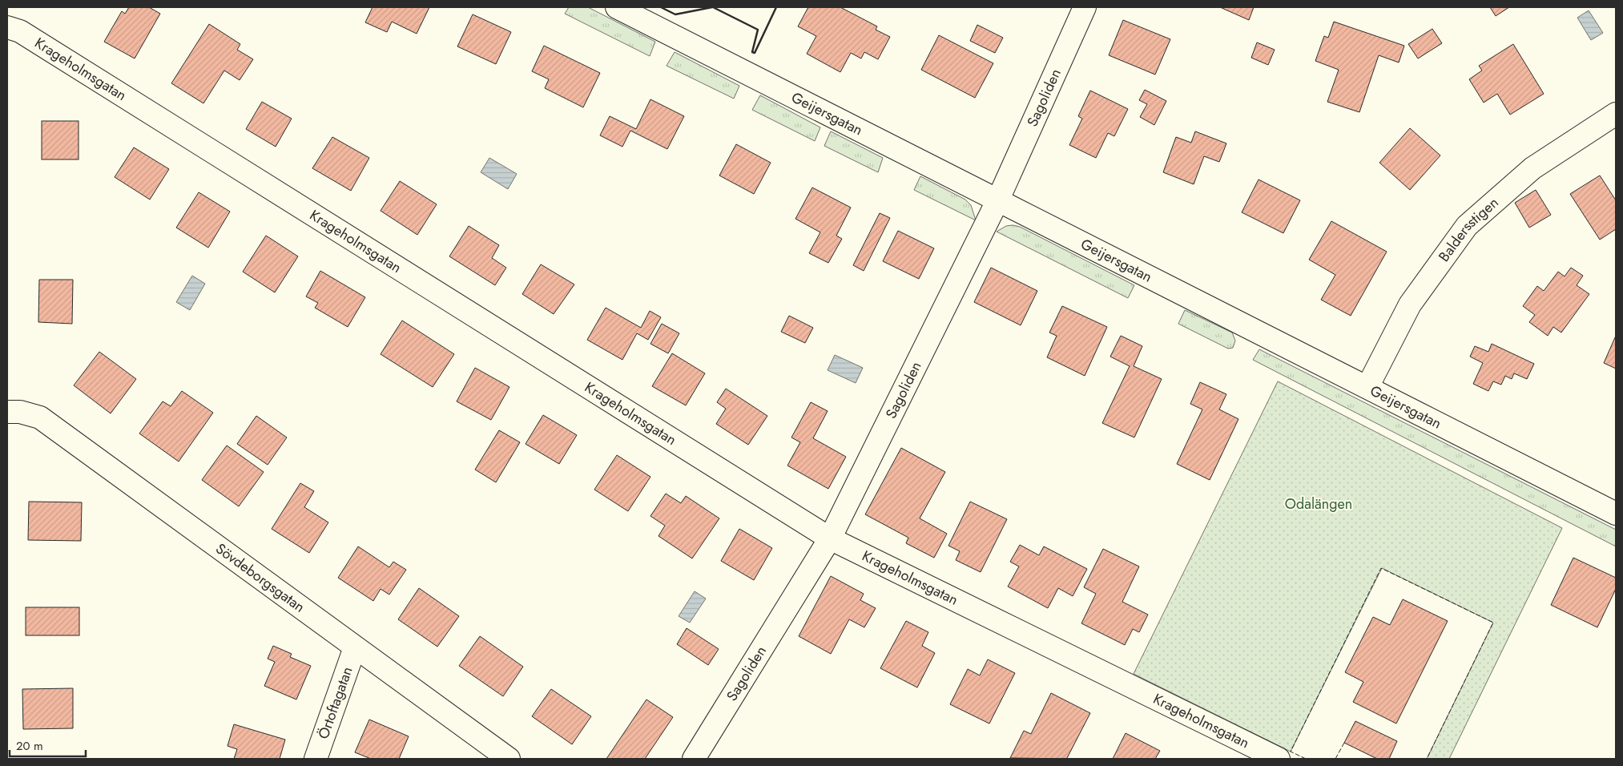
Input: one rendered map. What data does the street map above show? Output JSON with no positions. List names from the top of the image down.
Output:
{
  "streets": {
    "street": [
      "Krageholmsgatan",
      "Sagoliden",
      "Geijersgatan",
      "Baldersstigen",
      "Sövdeborgsgatan",
      "Örtoftagatan"
    ]
  },
  "crossings": [
    ["Krageholmsgatan", "Sagoliden"],
    ["Sagoliden", "Geijersgatan"],
    ["Geijersgatan", "Baldersstigen"],
    ["Sövdeborgsgatan", "Örtoftagatan"]
  ],
  "parks": ["Odalängen"],
  "scale_bar": "20 m"
}
